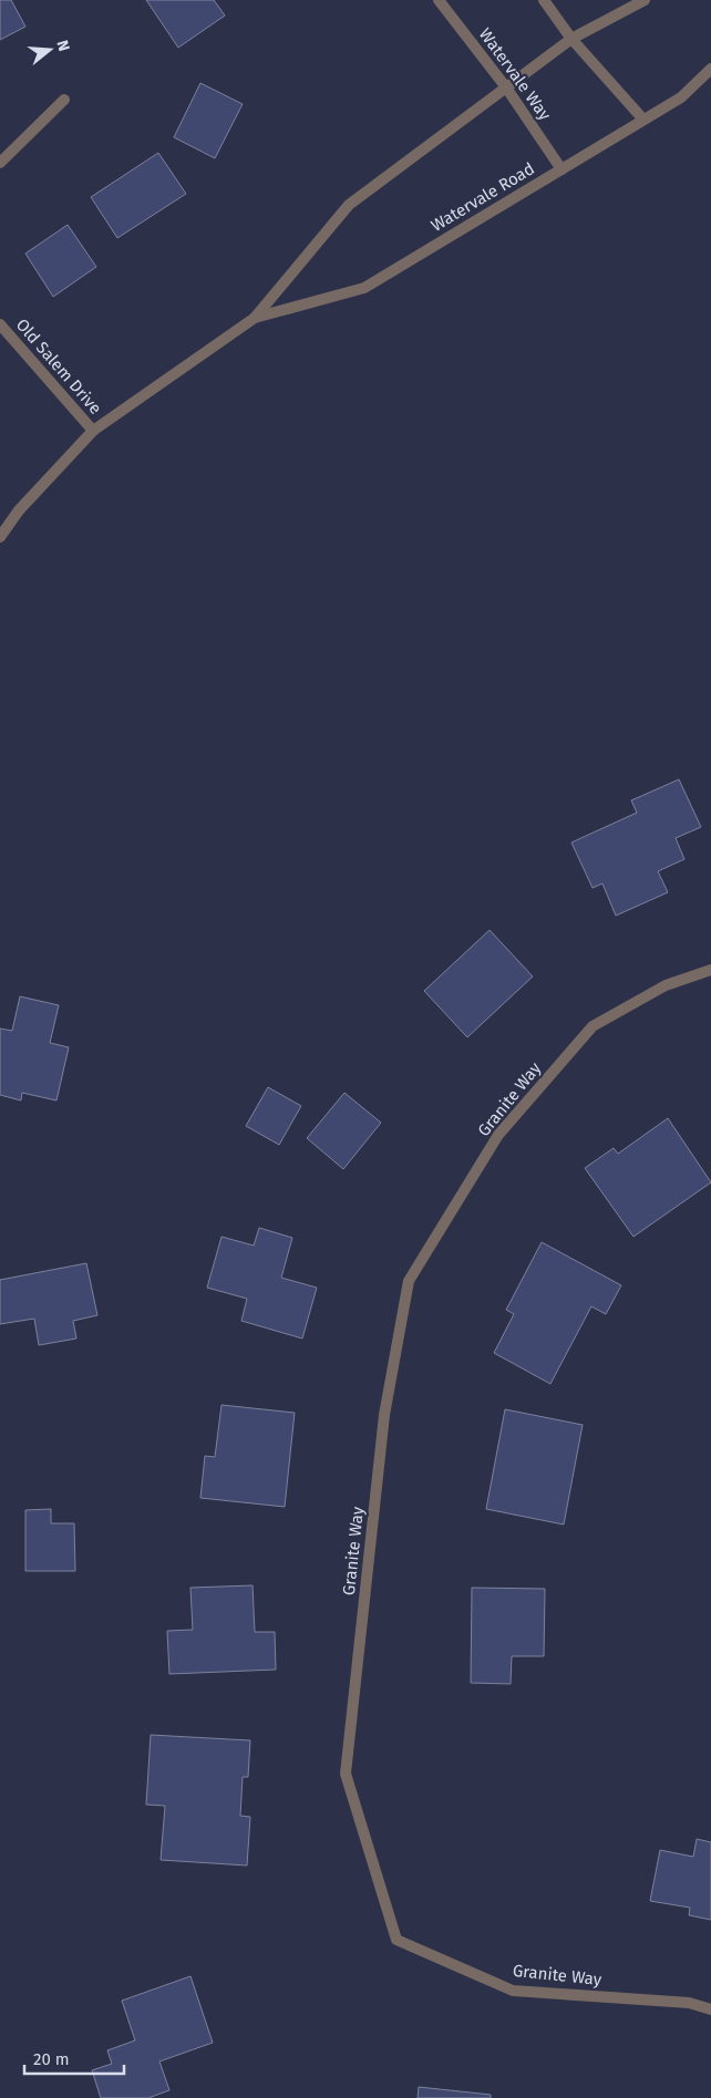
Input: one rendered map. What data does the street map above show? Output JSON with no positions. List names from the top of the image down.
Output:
{
  "streets": {
    "street": [
      "Watervale Way",
      "Watervale Road",
      "Old Salem Drive",
      "Granite Way"
    ]
  },
  "crossings": [
    ["Watervale Way", "Watervale Road"],
    ["Watervale Road", "Old Salem Drive"]
  ],
  "scale_bar": "20 m",
  "north": "right"
}
